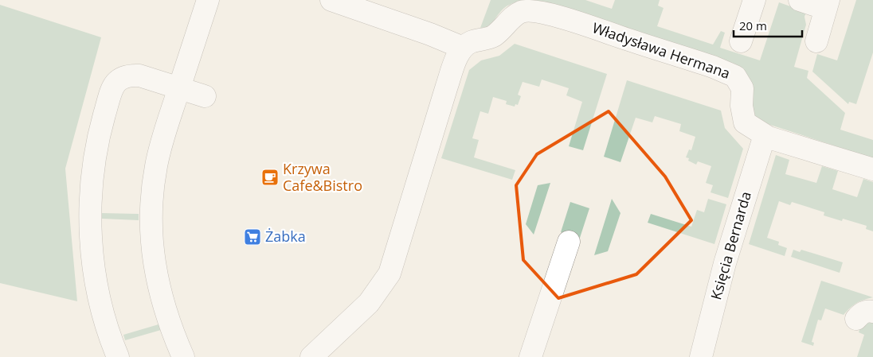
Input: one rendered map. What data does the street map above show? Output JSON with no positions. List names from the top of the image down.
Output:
{
  "streets": {
    "street": ["Władysława Hermana", "Księcia Bernarda"]
  },
  "crossings": [
    ["Władysława Hermana", "Księcia Bernarda"]
  ],
  "places": {
    "cafe": ["Krzywa Cafe&Bistro"],
    "supermarket": ["Żabka"]
  },
  "scale_bar": "20 m"
}
